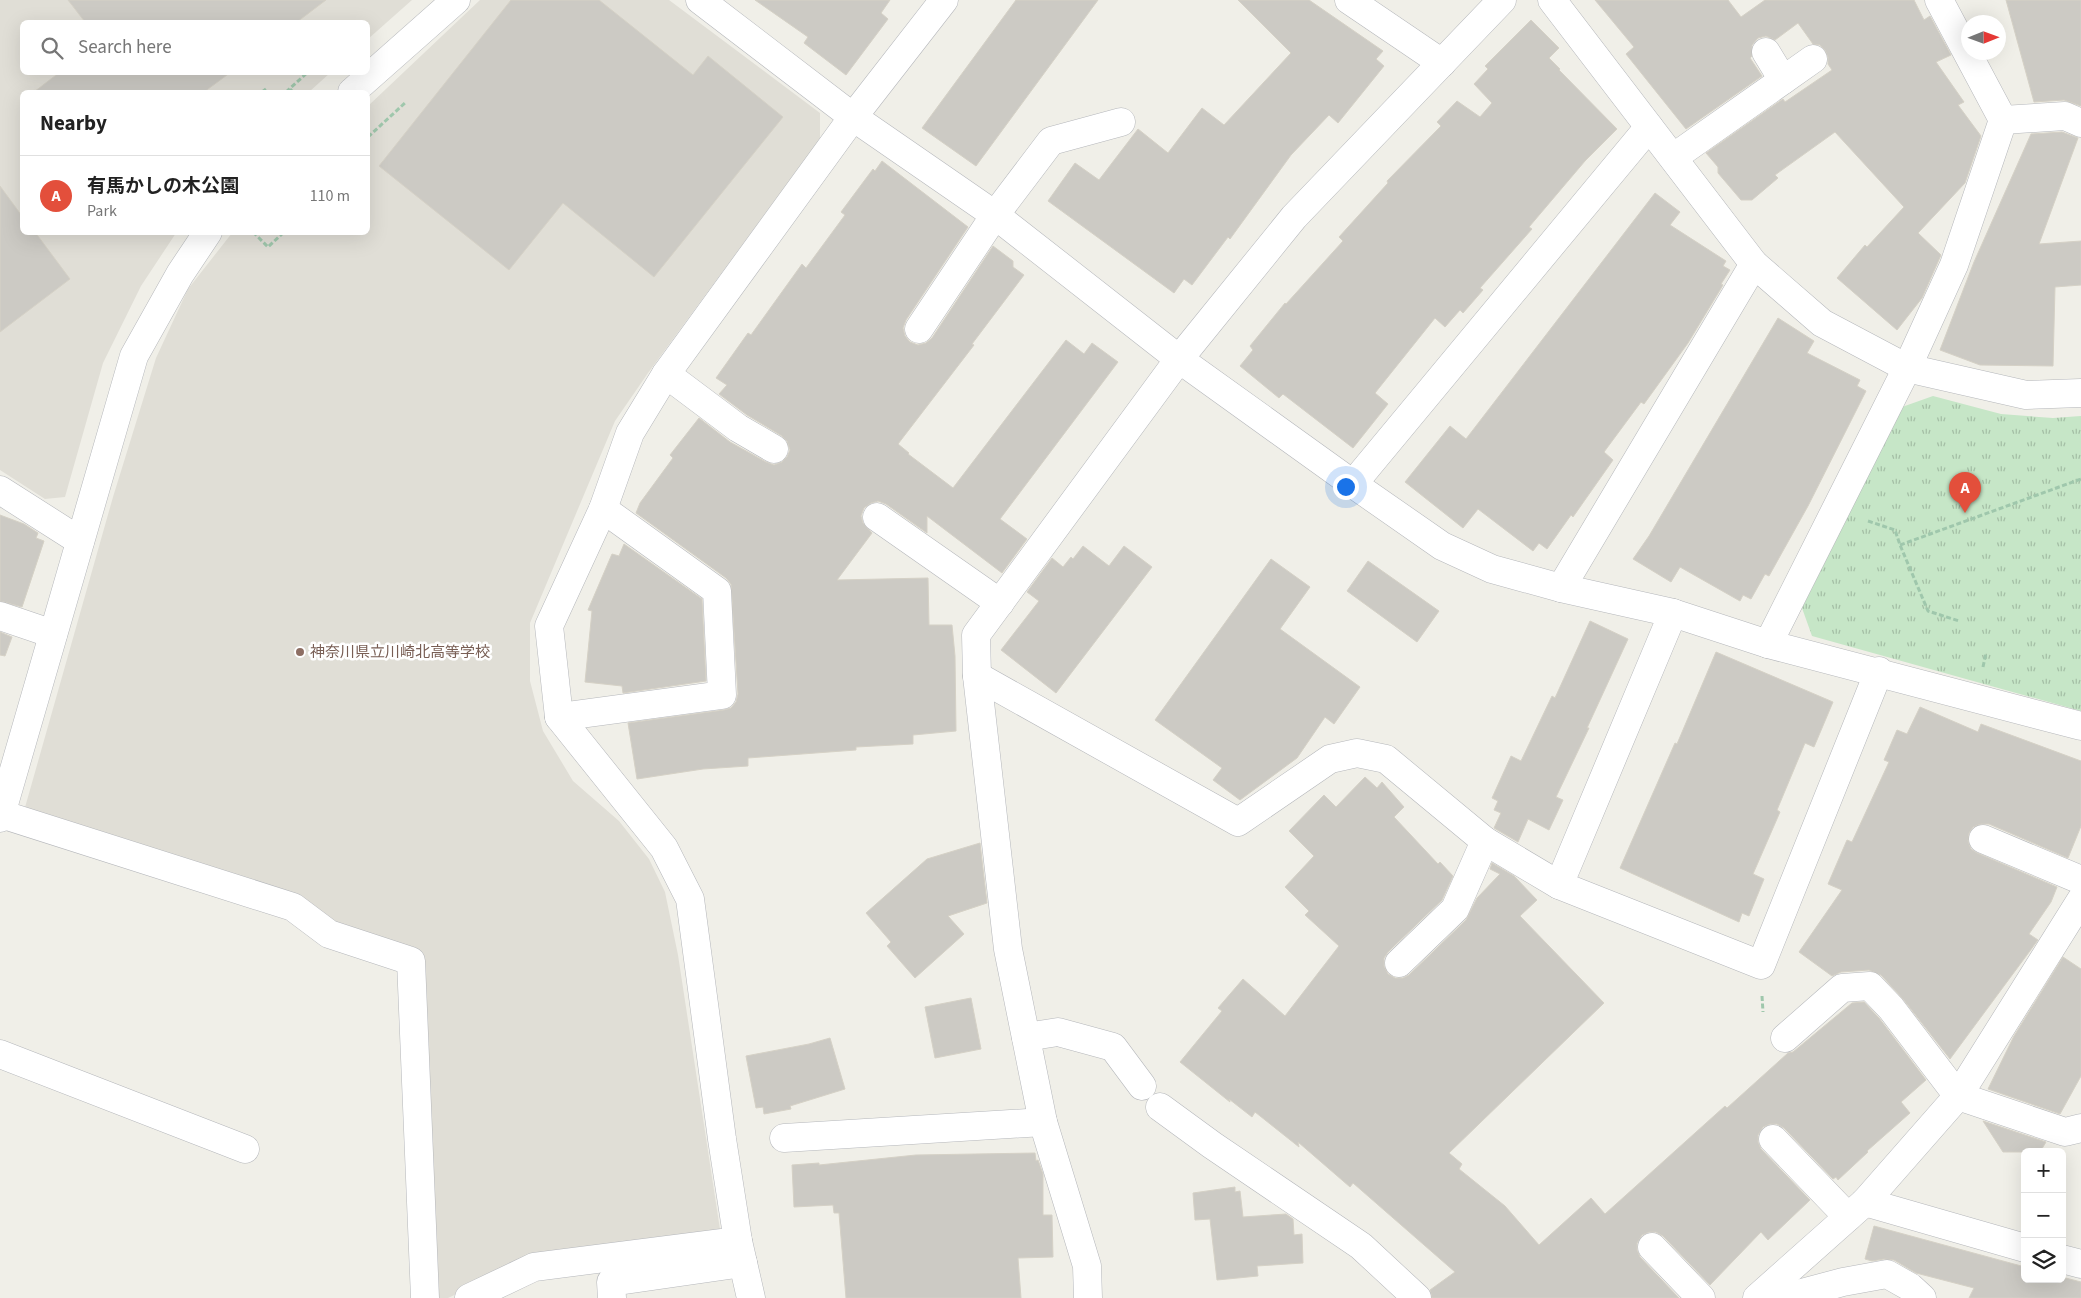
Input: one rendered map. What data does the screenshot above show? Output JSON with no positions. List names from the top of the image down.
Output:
{
  "places": ["神奈川県立川崎北高等学校"],
  "north": "right",
  "page": {
    "search": "Search here",
    "heading": "Nearby",
    "list": [
      {
        "mark": "A",
        "name": "有馬かしの木公園",
        "note": "Park",
        "value": "110 m"
      }
    ],
    "pins": "A",
    "map_buttons": ["+", "−"]
  }
}
